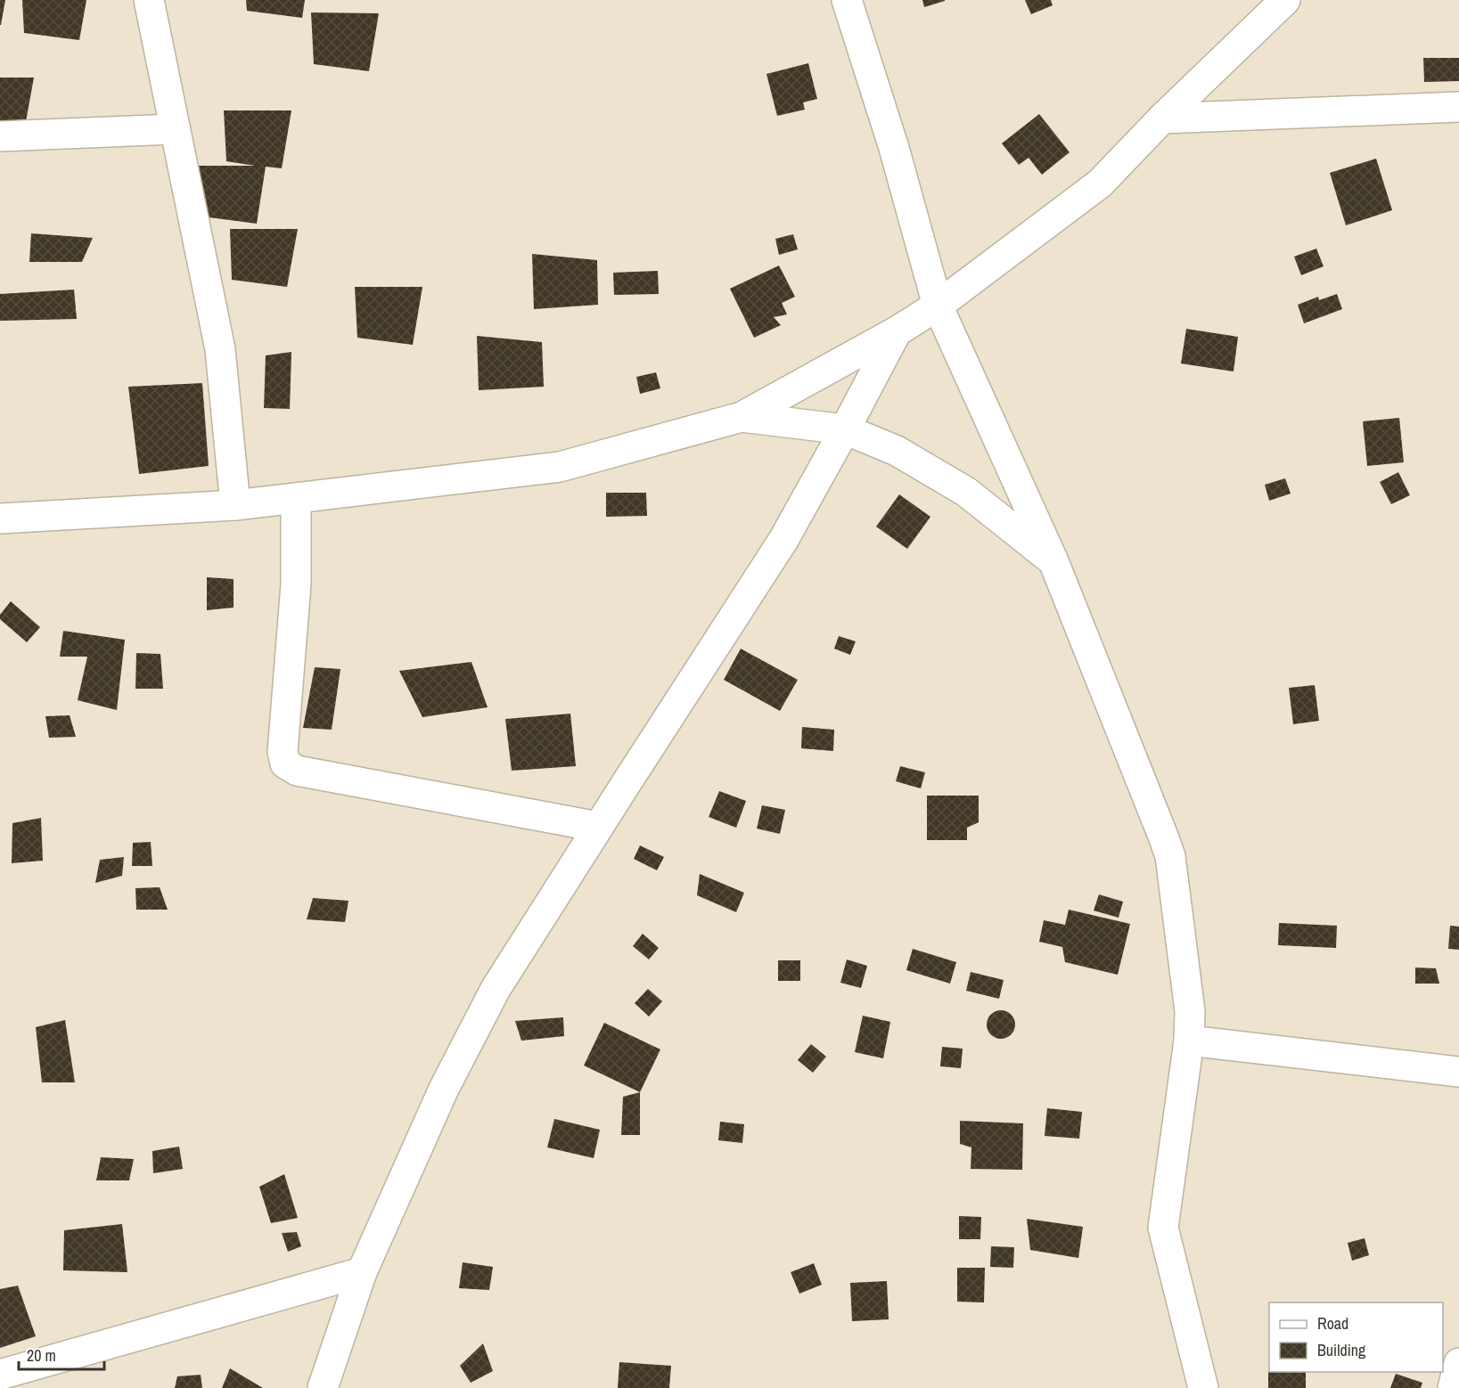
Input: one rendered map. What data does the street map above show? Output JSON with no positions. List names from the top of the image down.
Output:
{
  "legend": ["Road", "Building"],
  "scale_bar": "20 m"
}
